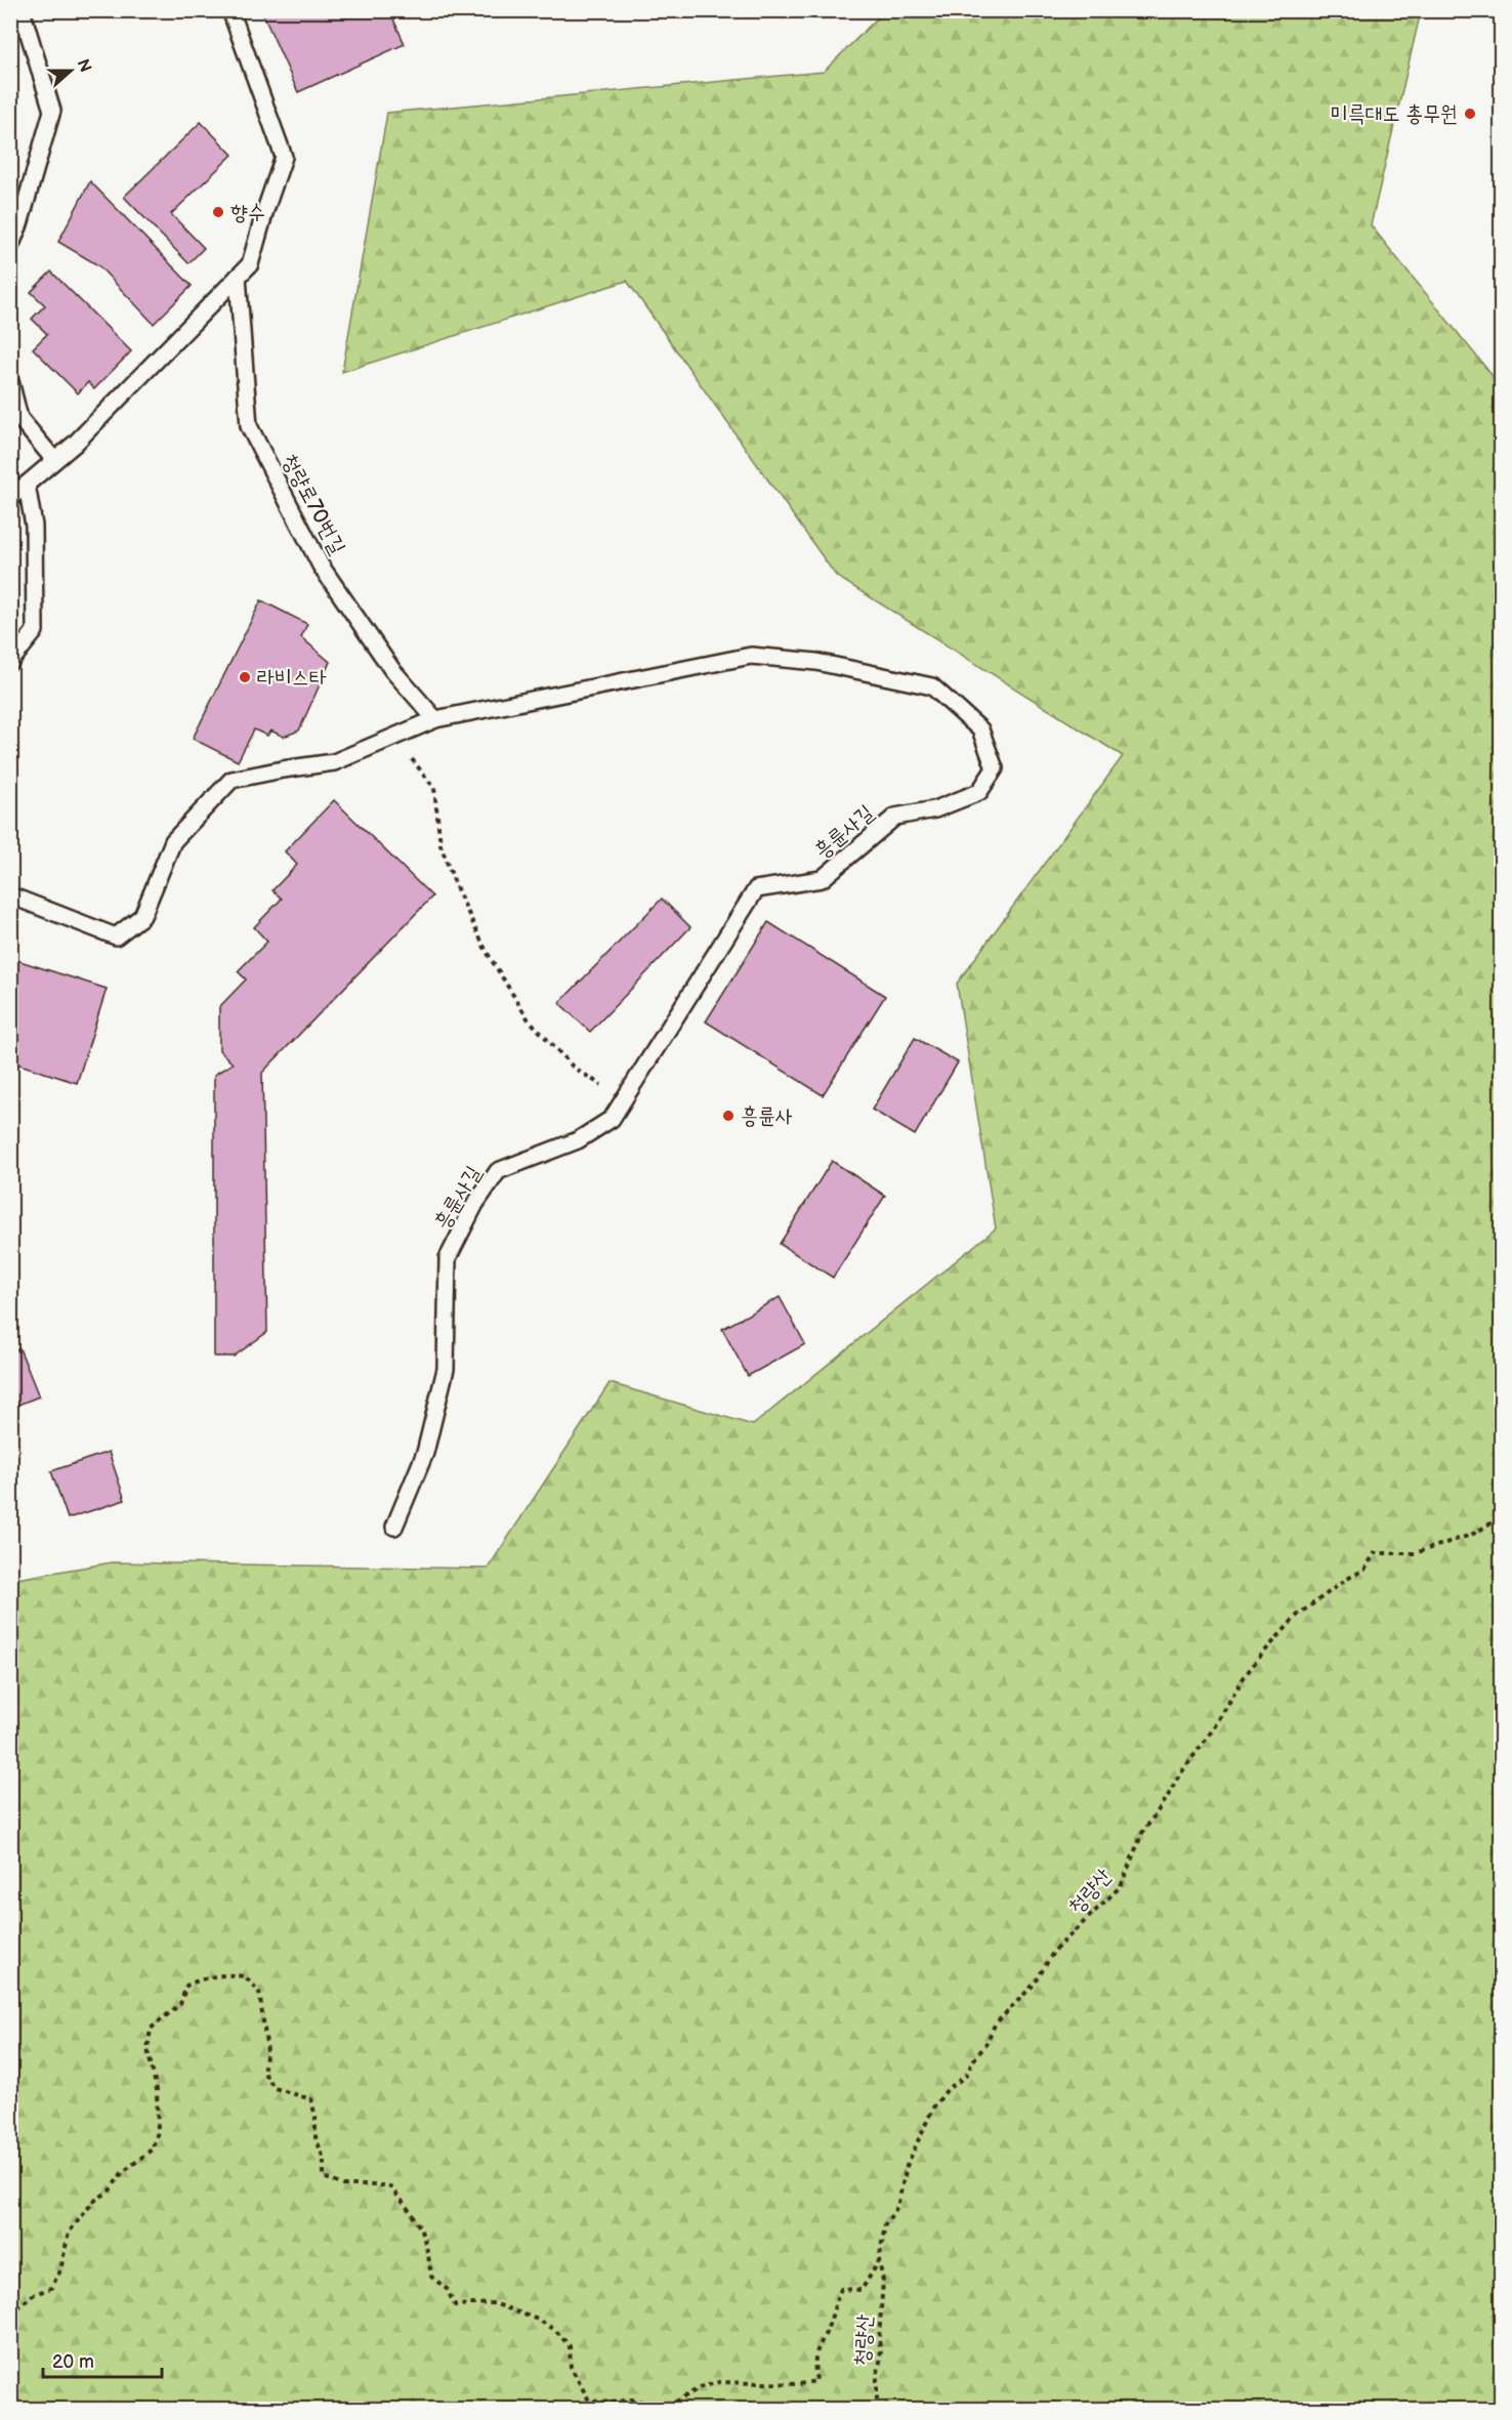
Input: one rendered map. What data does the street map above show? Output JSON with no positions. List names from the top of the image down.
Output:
{
  "streets": {
    "lane": ["청량로70번길", "흥륜사길"],
    "path": ["청량산"]
  },
  "crossings": [
    ["청량로70번길", "흥륜사길"]
  ],
  "places": [
    "미륵대도 총무원",
    "향수",
    "라비스타",
    "흥륜사"
  ],
  "scale_bar": "20 m",
  "north": "right"
}
